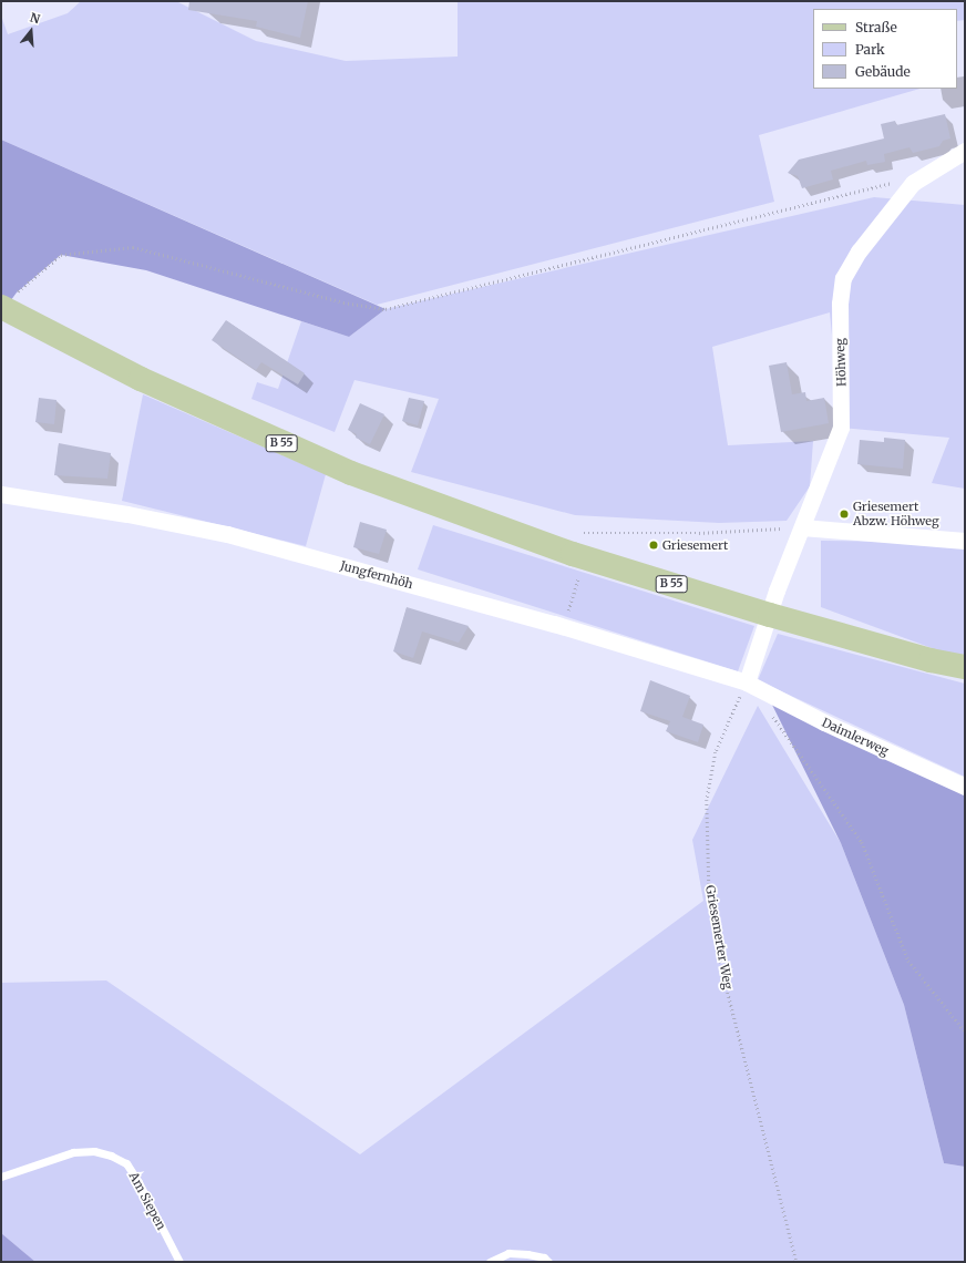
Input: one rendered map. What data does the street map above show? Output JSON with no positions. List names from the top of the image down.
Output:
{
  "streets": {
    "main road": ["B 55"],
    "street": ["Höhweg", "Jungfernhöh", "Daimlerweg"],
    "lane": ["Am Siepen"],
    "path": ["Griesemerter Weg"]
  },
  "crossings": [
    ["Höhweg", "B 55"],
    ["Jungfernhöh", "Daimlerweg"],
    ["Jungfernhöh", "Griesemerter Weg"],
    ["Daimlerweg", "Griesemerter Weg"]
  ],
  "places": ["Griesemert Abzw. Höhweg", "Griesemert"],
  "legend": ["Straße", "Park", "Gebäude"],
  "north": "top"
}
